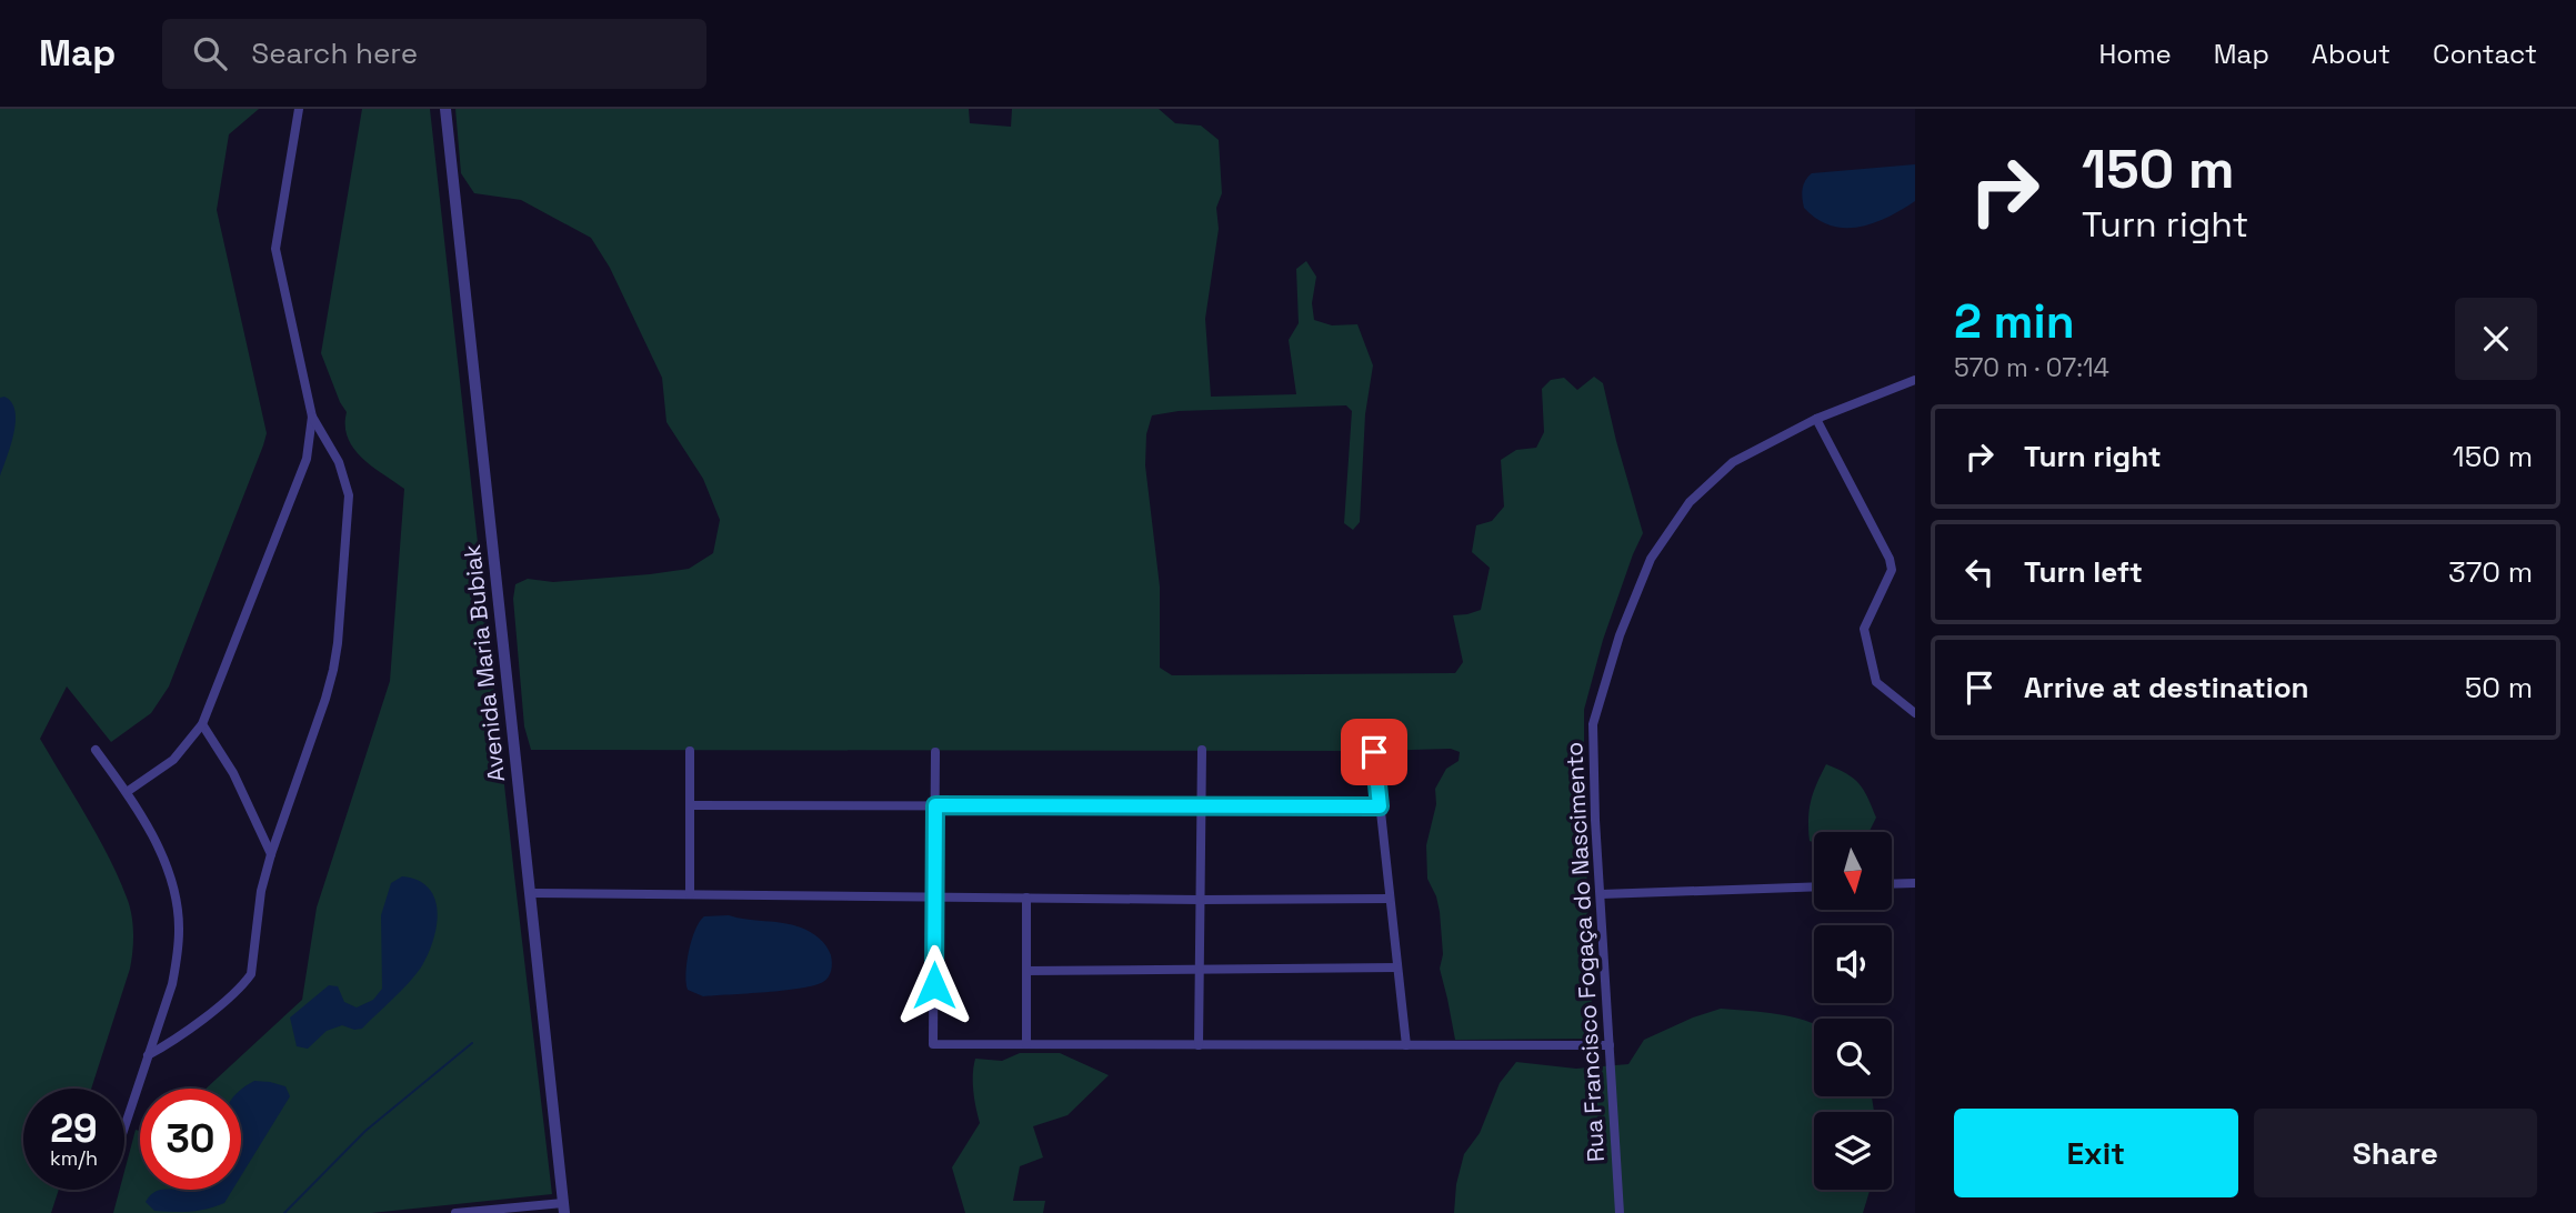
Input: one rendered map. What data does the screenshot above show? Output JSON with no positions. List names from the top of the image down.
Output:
{
  "streets": {
    "street": ["Avenida Maria Bubiak", "Rua Francisco Fogaça do Nascimento"]
  },
  "north": "bottom",
  "page": {
    "header": "Map",
    "search": "Search here",
    "nav": [
      "Home",
      "Map",
      "About",
      "Contact"
    ],
    "turn": ["150 m", "Turn right"],
    "heading": ["2 min", "570 m · 07:14"],
    "list": [
      {
        "name": "Turn right",
        "value": "150 m"
      },
      {
        "name": "Turn left",
        "value": "370 m"
      },
      {
        "name": "Arrive at destination",
        "value": "50 m"
      }
    ],
    "speed": "29 km/h",
    "limit": "30",
    "buttons": ["Exit", "Share"]
  }
}
